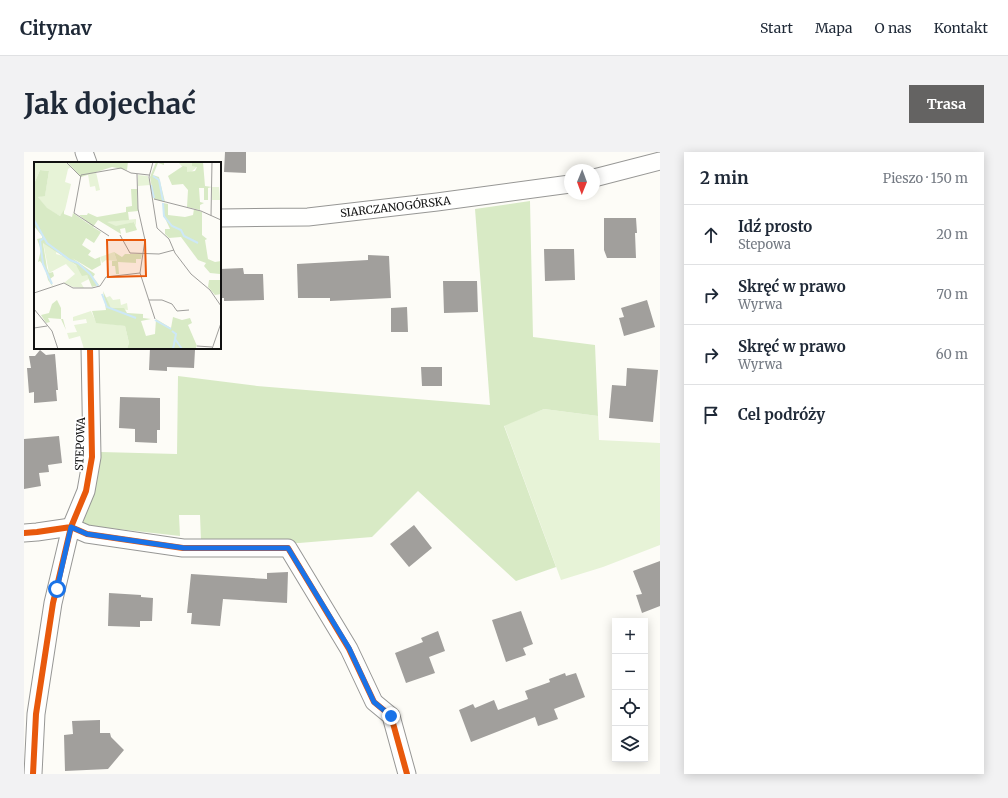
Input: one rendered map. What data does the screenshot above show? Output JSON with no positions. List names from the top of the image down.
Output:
{
  "streets": {
    "street": ["SIARCZANOGÓRSKA", "STEPOWA"]
  },
  "north": "bottom",
  "page": {
    "header": "Citynav",
    "nav": [
      "Start",
      "Mapa",
      "O nas",
      "Kontakt"
    ],
    "buttons": "Trasa",
    "title": "Jak dojechać",
    "heading": ["2 min", "Pieszo · 150 m"],
    "list": [
      ["Idź prosto", "Stepowa", "20 m"],
      ["Skręć w prawo", "Wyrwa", "70 m"],
      ["Skręć w prawo", "Wyrwa", "60 m"],
      "Cel podróży"
    ],
    "map_buttons": ["+", "−"]
  }
}
